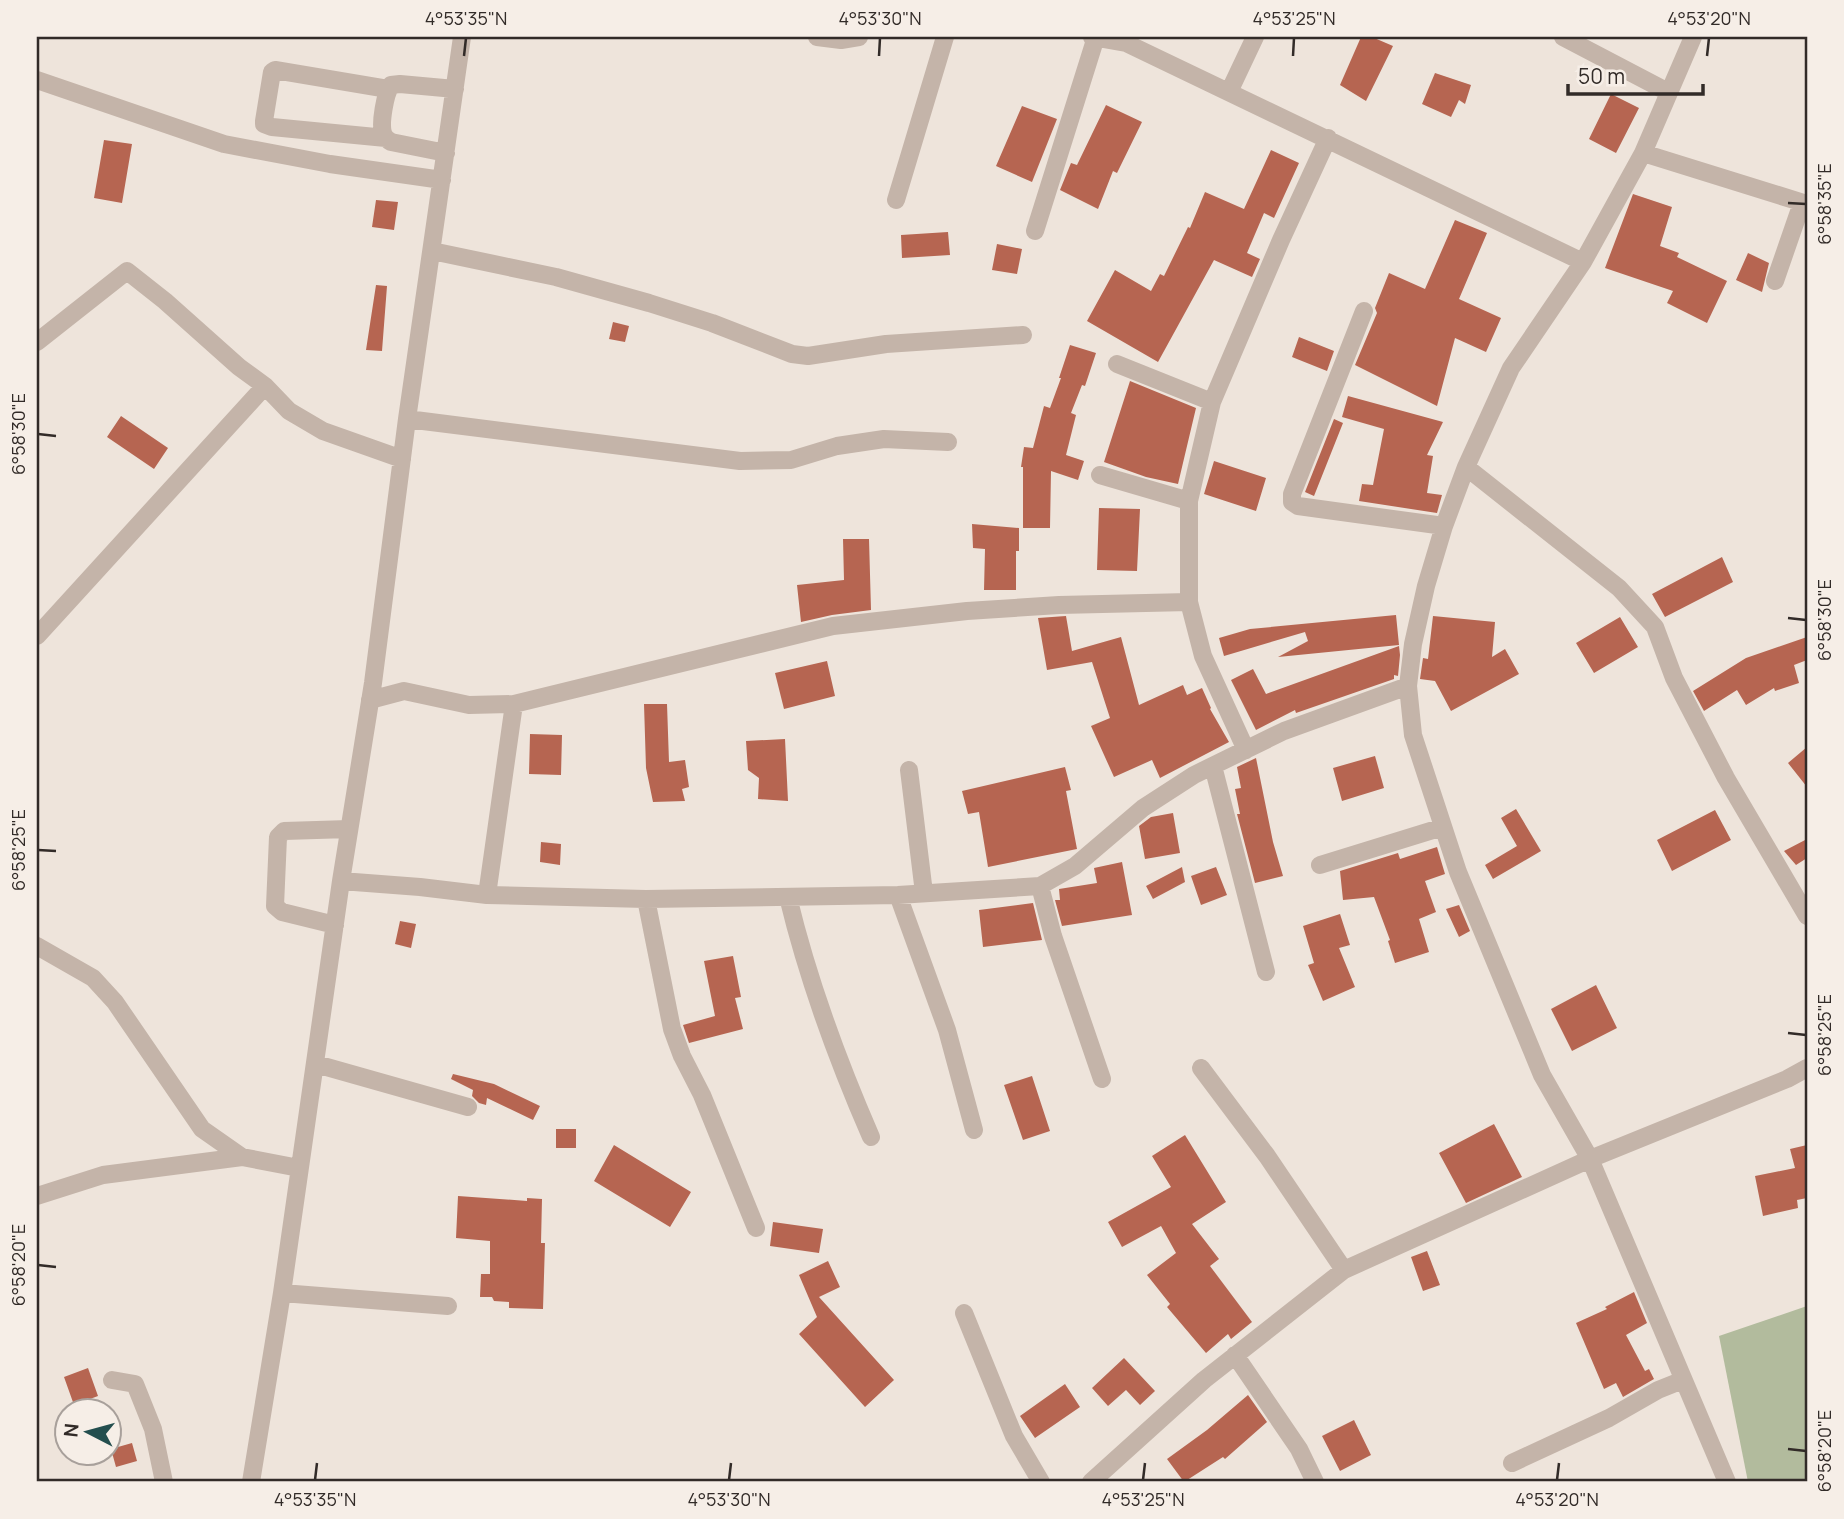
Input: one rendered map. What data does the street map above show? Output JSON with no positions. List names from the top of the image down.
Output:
{
  "scale_bar": "50 m",
  "north": "left",
  "coordinates": [
    "4°53'35\"N",
    "4°53'30\"N",
    "4°53'25\"N",
    "4°53'20\"N",
    "6°58'35\"E",
    "6°58'30\"E",
    "6°58'25\"E",
    "6°58'20\"E"
  ]
}
